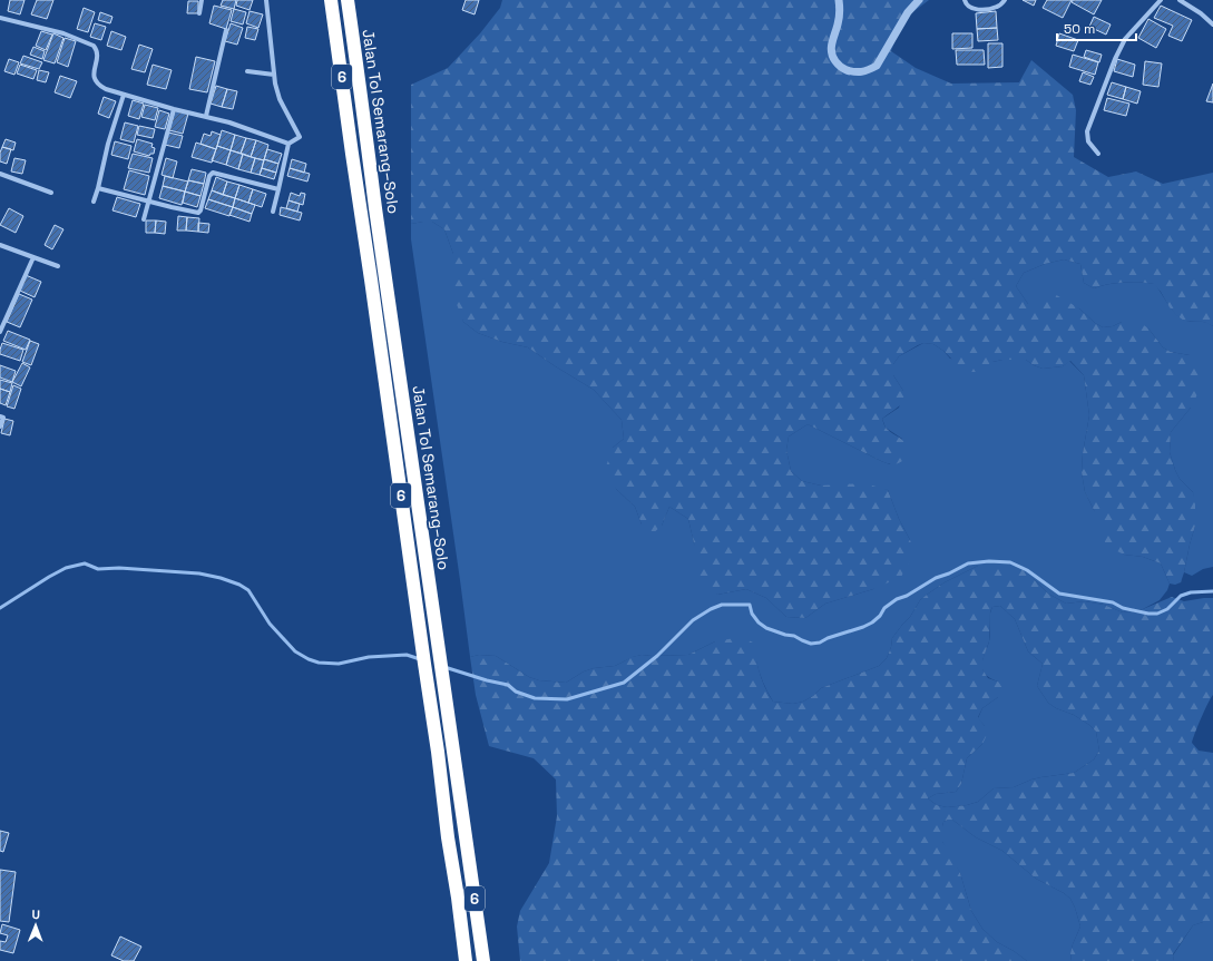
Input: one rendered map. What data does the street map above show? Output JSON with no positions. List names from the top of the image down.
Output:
{
  "streets": {
    "highway": ["6", "Jalan Tol Semarang–Solo"]
  },
  "scale_bar": "50 m",
  "north": "top"
}
